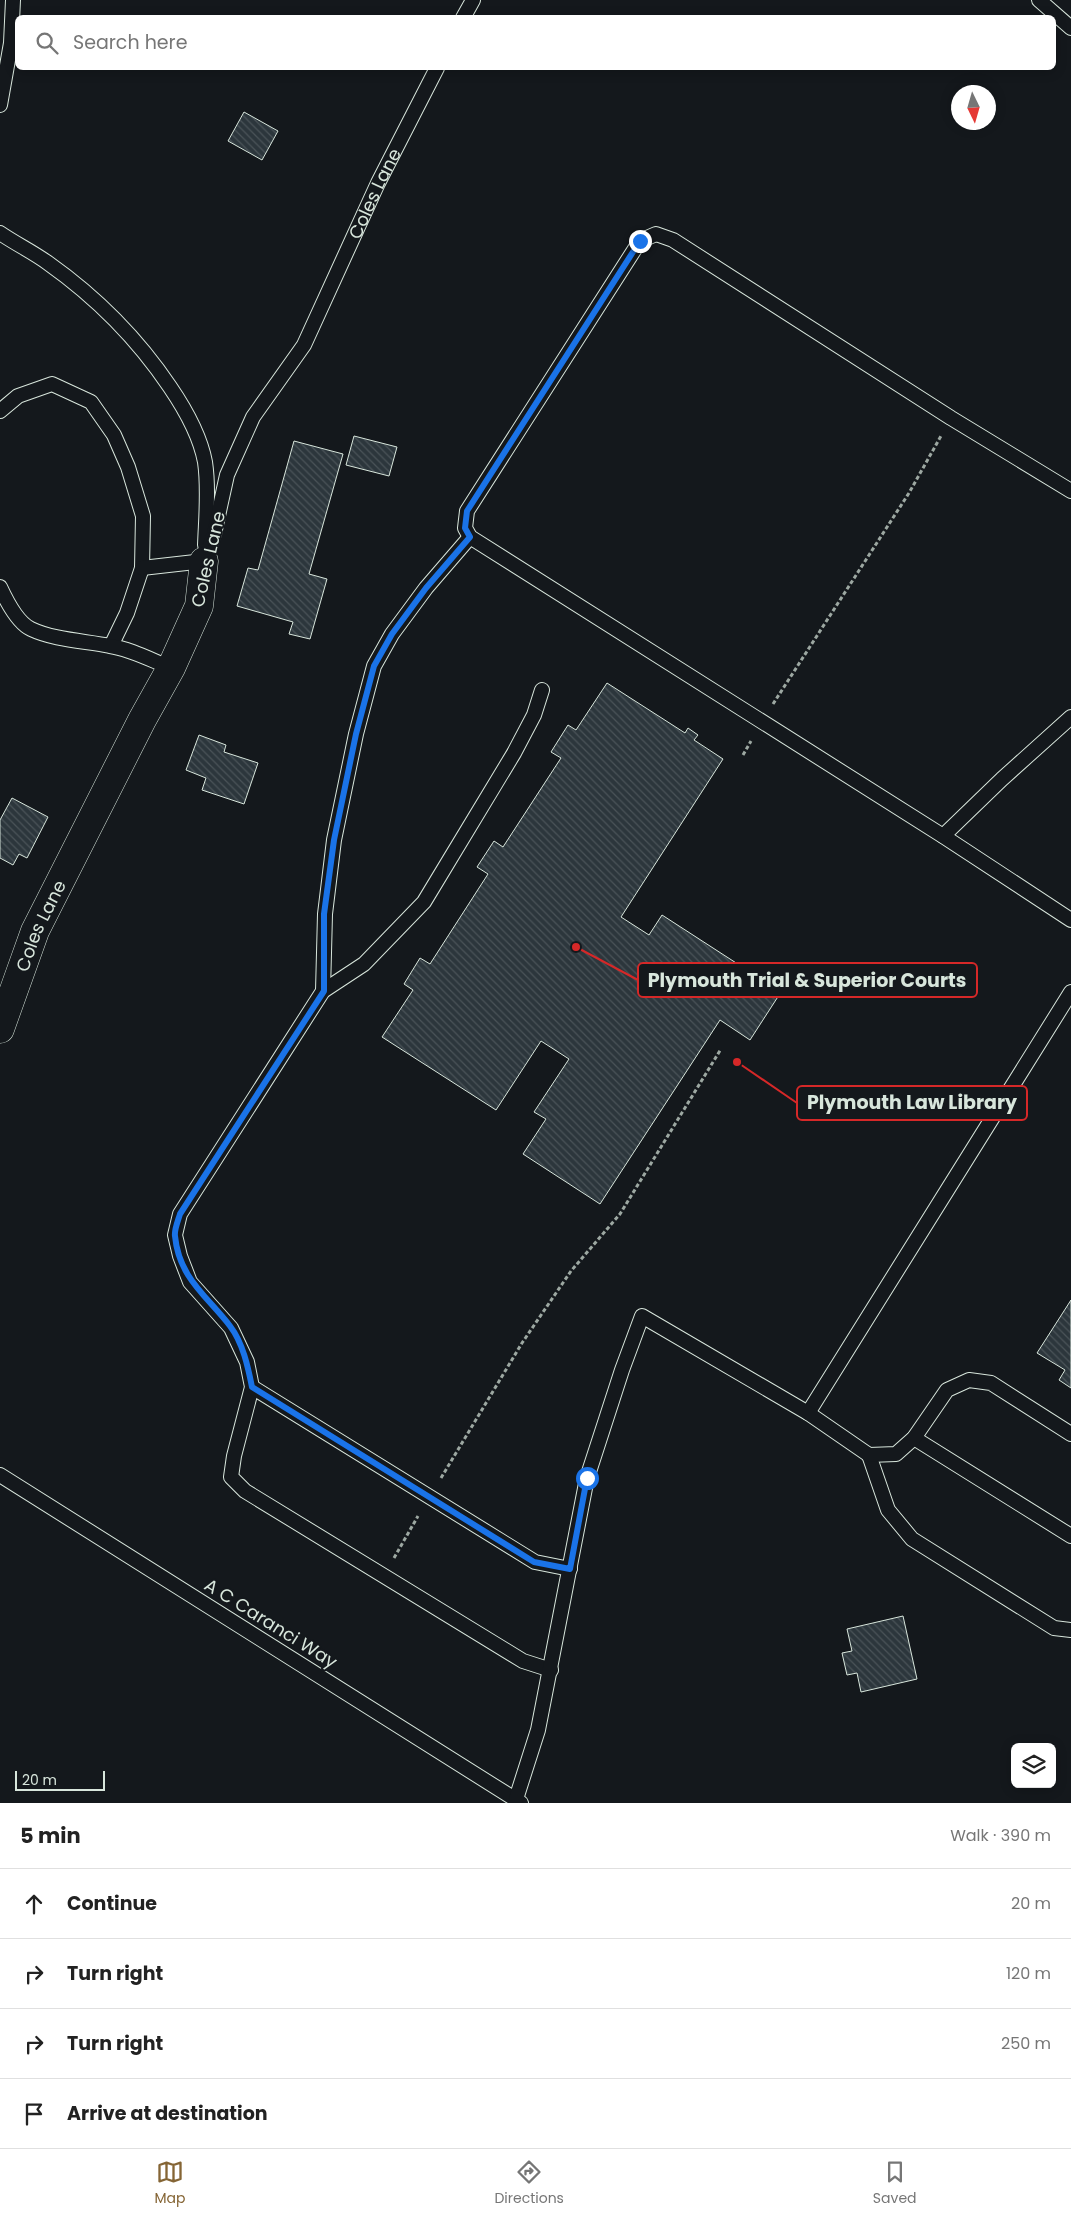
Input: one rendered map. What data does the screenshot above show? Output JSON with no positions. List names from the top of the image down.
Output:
{
  "streets": {
    "street": ["Coles Lane"],
    "lane": ["A C Caranci Way"]
  },
  "places": ["Plymouth Trial & Superior Courts", "Plymouth Law Library"],
  "scale_bar": "20 m",
  "north": "bottom",
  "page": {
    "search": "Search here",
    "scale": "20 m",
    "heading": ["5 min", "Walk · 390 m"],
    "list": [
      ["Continue", "20 m"],
      ["Turn right", "120 m"],
      ["Turn right", "250 m"],
      "Arrive at destination"
    ],
    "nav": ["Map", "Directions", "Saved"]
  }
}
